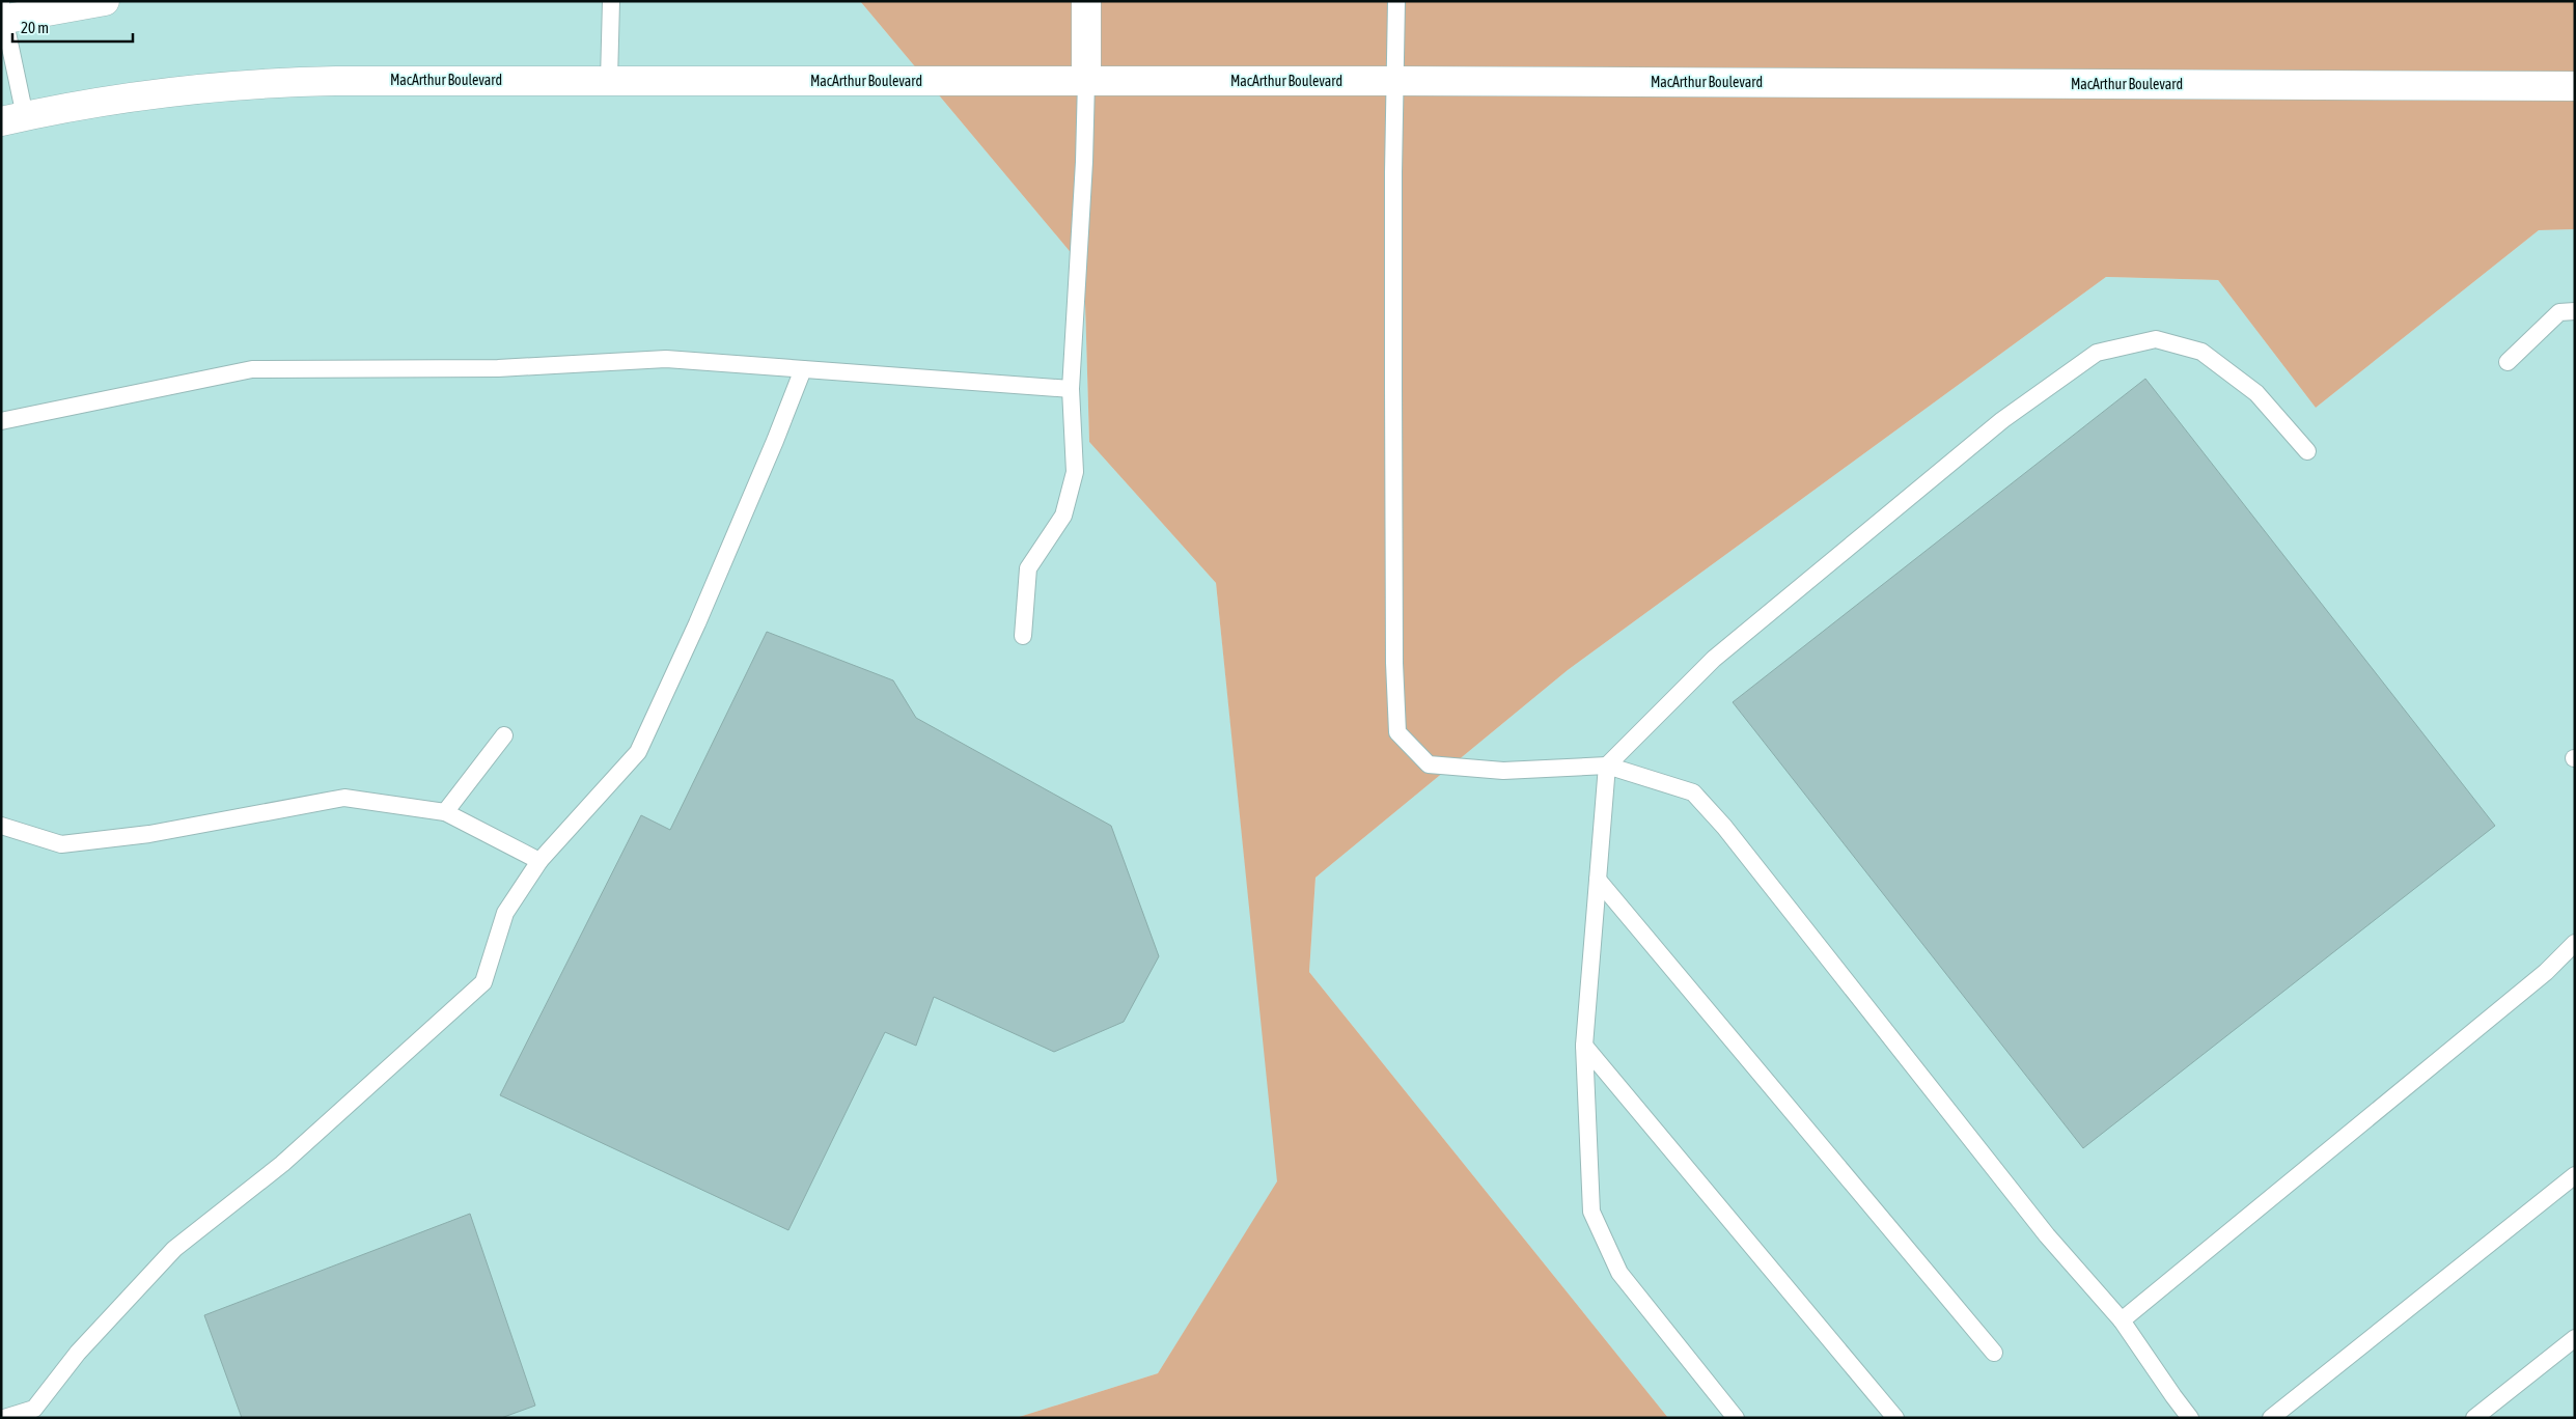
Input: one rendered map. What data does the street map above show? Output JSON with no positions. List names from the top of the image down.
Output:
{
  "streets": {
    "main road": ["MacArthur Boulevard"]
  },
  "scale_bar": "20 m"
}
